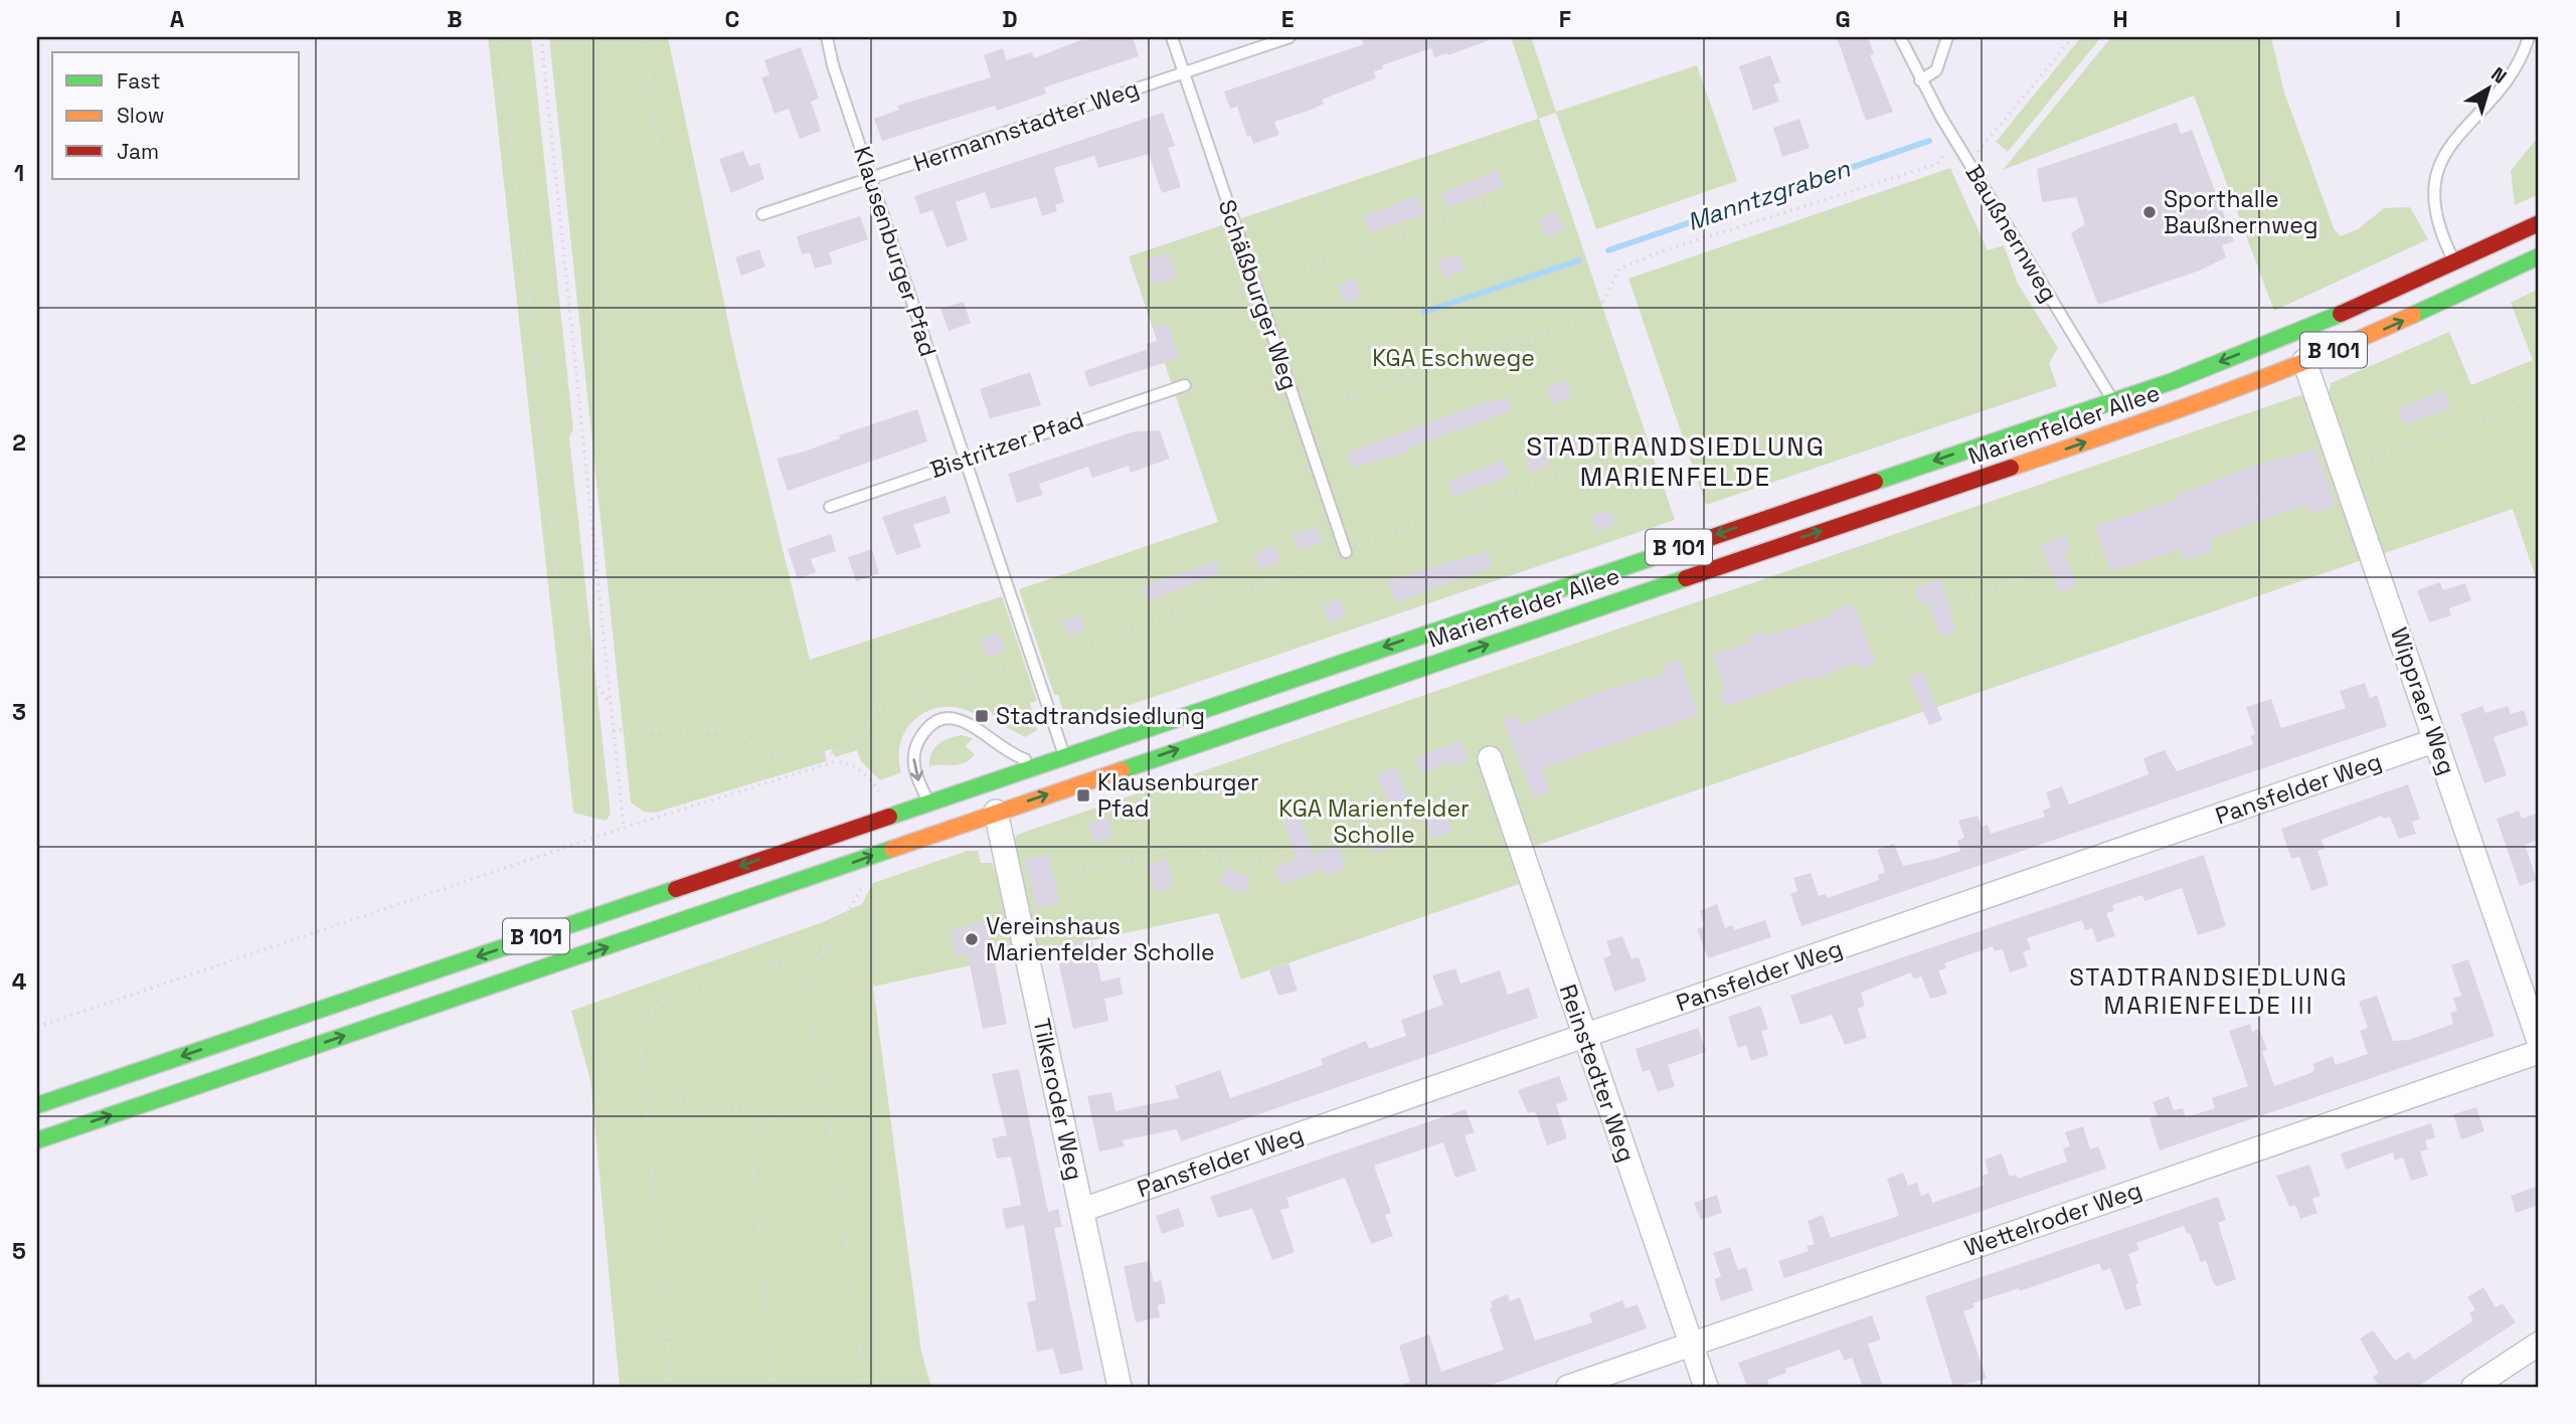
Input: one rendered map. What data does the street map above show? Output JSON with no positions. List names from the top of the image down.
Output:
{
  "streets": {
    "main road": ["B 101", "Marienfelder Allee"],
    "street": [
      "Wippraer Weg",
      "Pansfelder Weg",
      "Reinstedter Weg",
      "Tilkeroder Weg",
      "Wettelroder Weg"
    ],
    "lane": [
      "Hermannstadter Weg",
      "Baußnernweg",
      "Klausenburger Pfad",
      "Schäßburger Weg",
      "Bistritzer Pfad"
    ]
  },
  "crossings": [
    ["Hermannstadter Weg", "Klausenburger Pfad"],
    ["Hermannstadter Weg", "Schäßburger Weg"],
    ["Baußnernweg", "Marienfelder Allee"],
    ["Klausenburger Pfad", "Marienfelder Allee"],
    ["Klausenburger Pfad", "Bistritzer Pfad"],
    ["Marienfelder Allee", "Wippraer Weg"],
    ["Marienfelder Allee", "Tilkeroder Weg"],
    ["Wippraer Weg", "Pansfelder Weg"],
    ["Pansfelder Weg", "Reinstedter Weg"],
    ["Pansfelder Weg", "Tilkeroder Weg"],
    ["Reinstedter Weg", "Wettelroder Weg"]
  ],
  "districts": ["STADTRANDSIEDLUNG MARIENFELDE", "STADTRANDSIEDLUNG MARIENFELDE III"],
  "water": ["Manntzgraben"],
  "parks": ["KGA Eschwege", "KGA Marienfelder Scholle"],
  "places": {
    "other": ["Sporthalle Baußnernweg", "Vereinshaus Marienfelder Scholle"],
    "transit": ["Stadtrandsiedlung", "Klausenburger Pfad"]
  },
  "legend": ["Fast", "Slow", "Jam"],
  "north": "top right",
  "grid": {
    "columns": [
      "A",
      "B",
      "C",
      "D",
      "E",
      "F",
      "G",
      "H",
      "I"
    ],
    "rows": [
      "1",
      "2",
      "3",
      "4",
      "5"
    ]
  }
}
